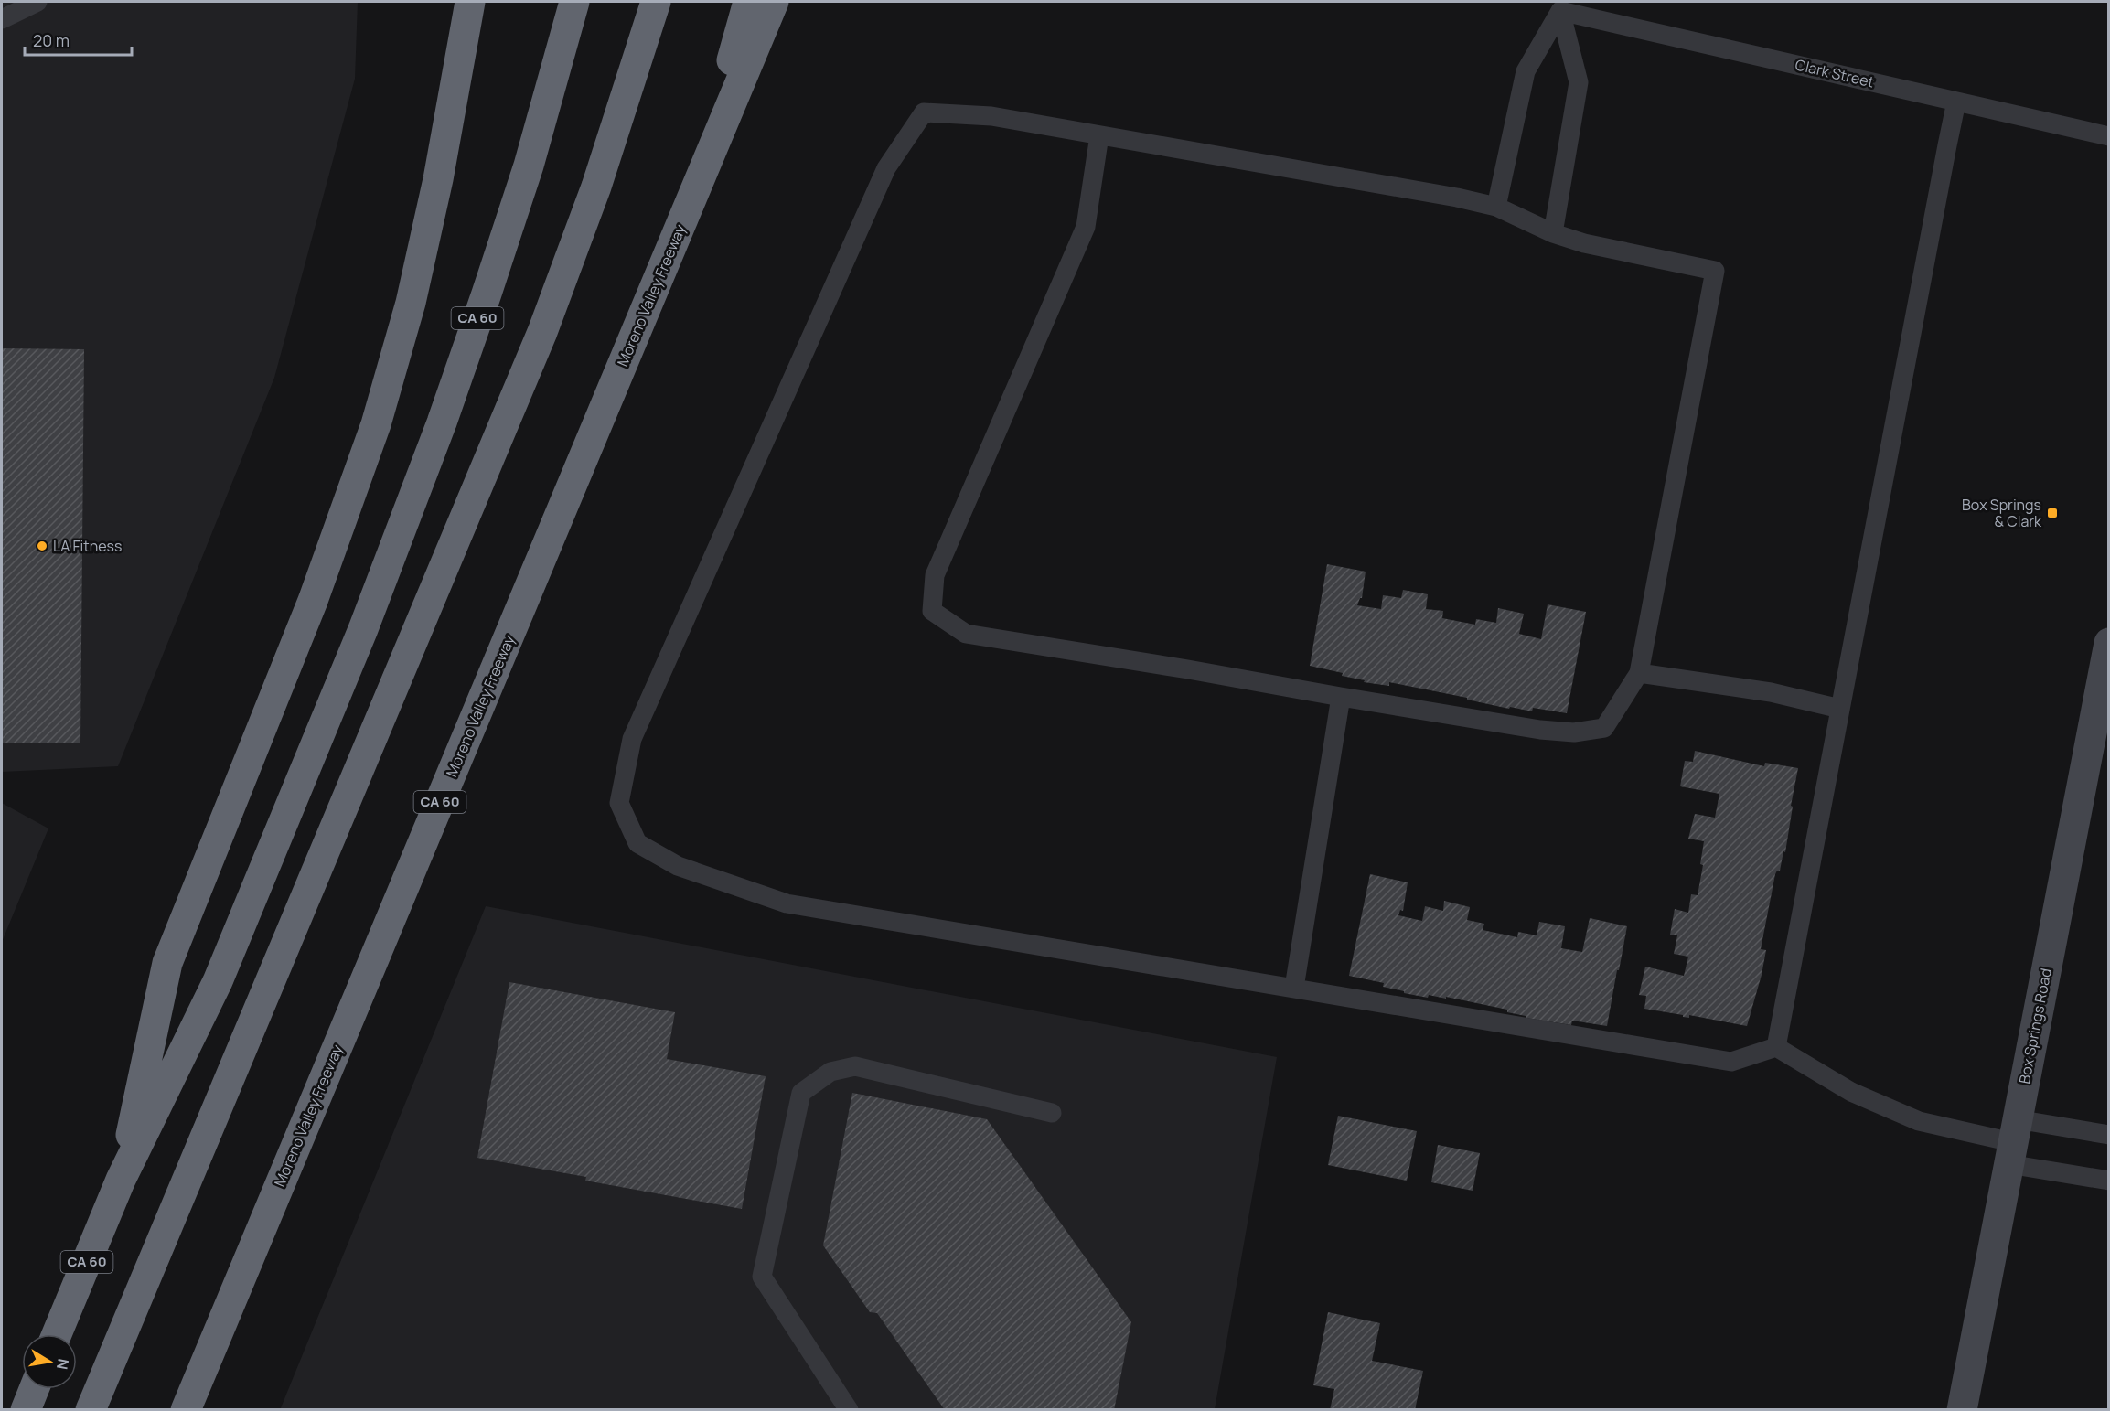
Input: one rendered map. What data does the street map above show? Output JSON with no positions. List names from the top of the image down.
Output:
{
  "streets": {
    "highway": ["Moreno Valley Freeway", "CA 60"],
    "main road": ["Box Springs Road"],
    "lane": ["Clark Street"]
  },
  "places": {
    "transit": ["Box Springs & Clark"],
    "other": ["LA Fitness"]
  },
  "scale_bar": "20 m",
  "north": "right"
}
